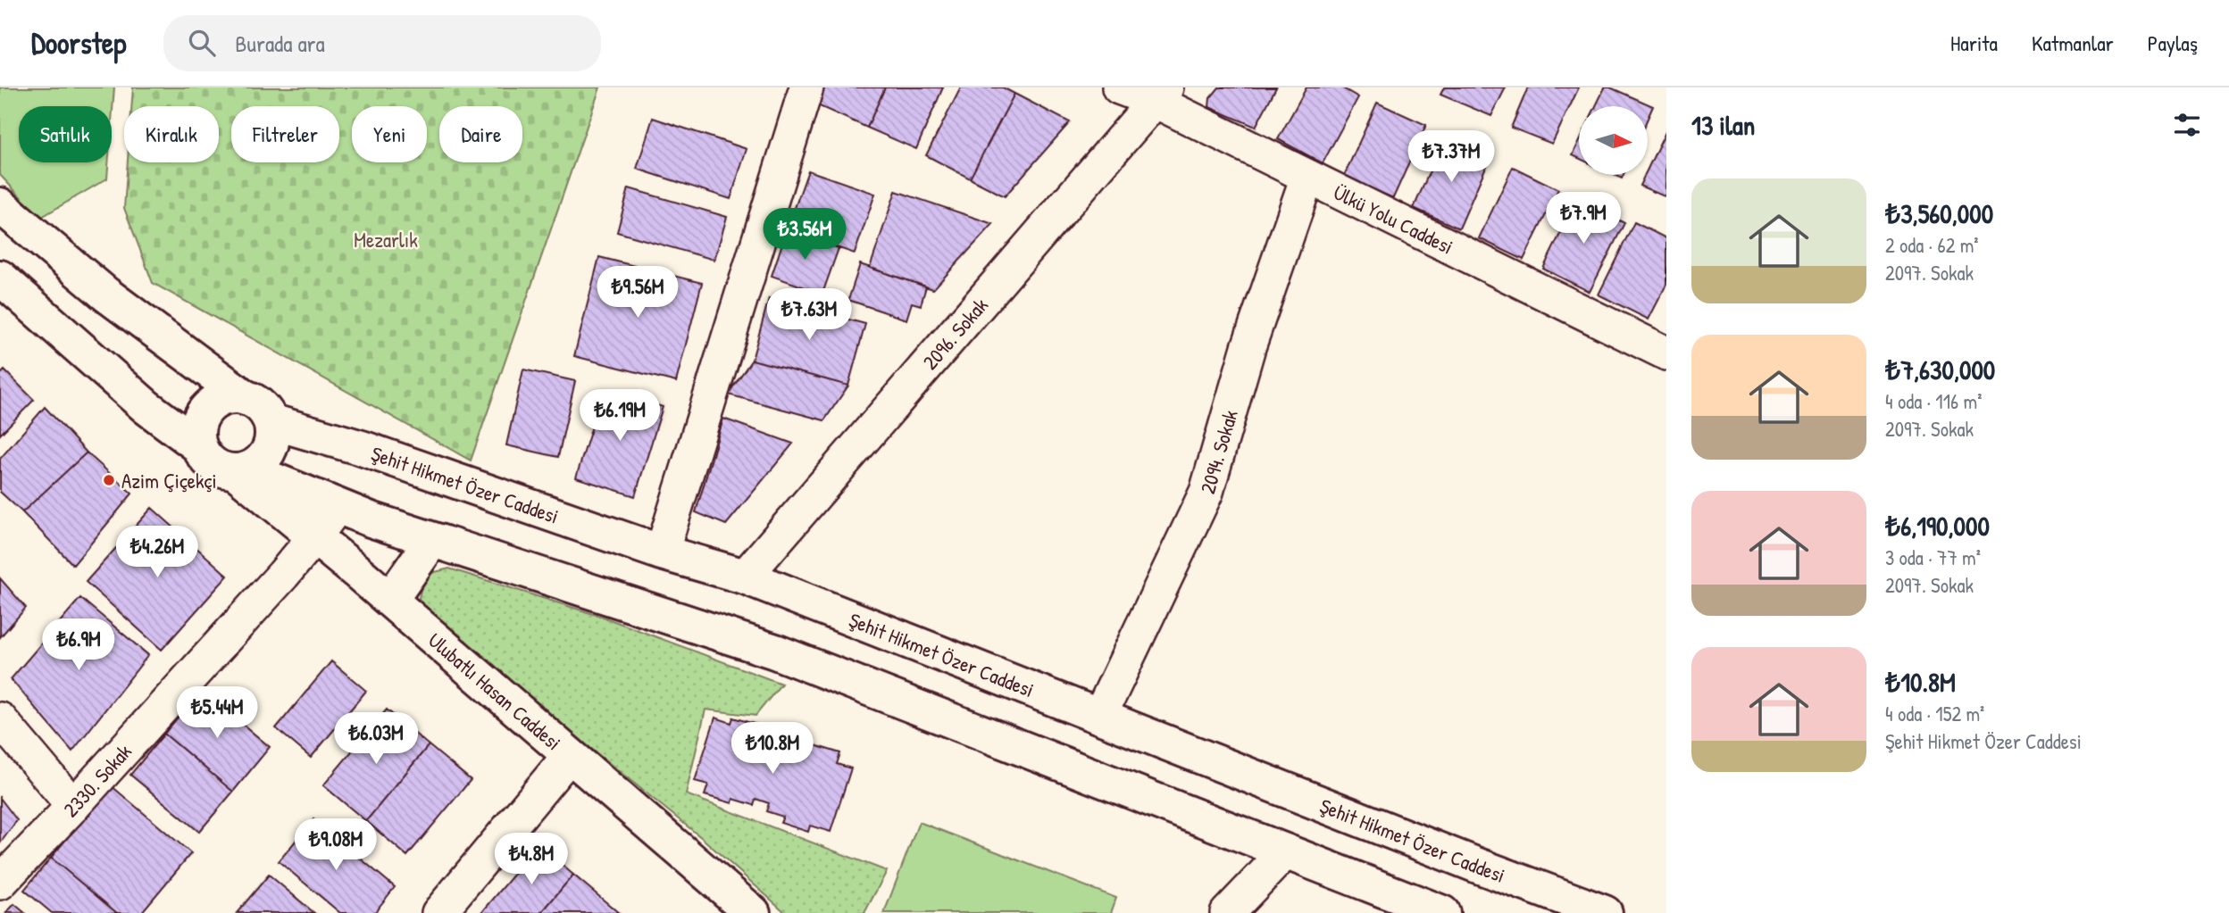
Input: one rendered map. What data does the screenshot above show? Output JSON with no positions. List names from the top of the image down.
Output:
{
  "streets": {
    "main road": ["Şehit Hikmet Özer Caddesi", "Ulubatlı Hasan Caddesi"],
    "street": [
      "Ülkü Yolu Caddesi",
      "2096. Sokak",
      "2094. Sokak",
      "2330. Sokak"
    ]
  },
  "crossings": [
    ["Ülkü Yolu Caddesi", "2096. Sokak"],
    ["Ülkü Yolu Caddesi", "2094. Sokak"],
    ["2096. Sokak", "Şehit Hikmet Özer Caddesi"],
    ["2094. Sokak", "Şehit Hikmet Özer Caddesi"],
    ["Şehit Hikmet Özer Caddesi", "Ulubatlı Hasan Caddesi"],
    ["Ulubatlı Hasan Caddesi", "2330. Sokak"]
  ],
  "parks": ["Mezarlık"],
  "places": ["Azim Çiçekçi"],
  "north": "right",
  "page": {
    "header": "Doorstep",
    "search": "Burada ara",
    "nav": ["Harita", "Katmanlar", "Paylaş"],
    "heading": "13 ilan",
    "chip": [
      "Satılık",
      "Kiralık",
      "Filtreler",
      "Yeni",
      "Daire"
    ],
    "price": [
      "₺7.37M",
      "₺7.9M",
      "₺3.56M",
      "₺9.56M",
      "₺7.63M",
      "₺6.19M",
      "₺4.26M",
      "₺6.9M",
      "₺5.44M",
      "₺6.03M",
      "₺10.8M",
      "₺9.08M",
      "₺4.8M"
    ],
    "list": [
      {
        "name": "₺3,560,000",
        "note": "2 oda · 62 m² · 2097. Sokak"
      },
      {
        "name": "₺7,630,000",
        "note": "4 oda · 116 m² · 2097. Sokak"
      },
      {
        "name": "₺6,190,000",
        "note": "3 oda · 77 m² · 2097. Sokak"
      },
      {
        "name": "₺10.8M",
        "note": "4 oda · 152 m² · Şehit Hikmet Özer Caddesi"
      }
    ]
  }
}
